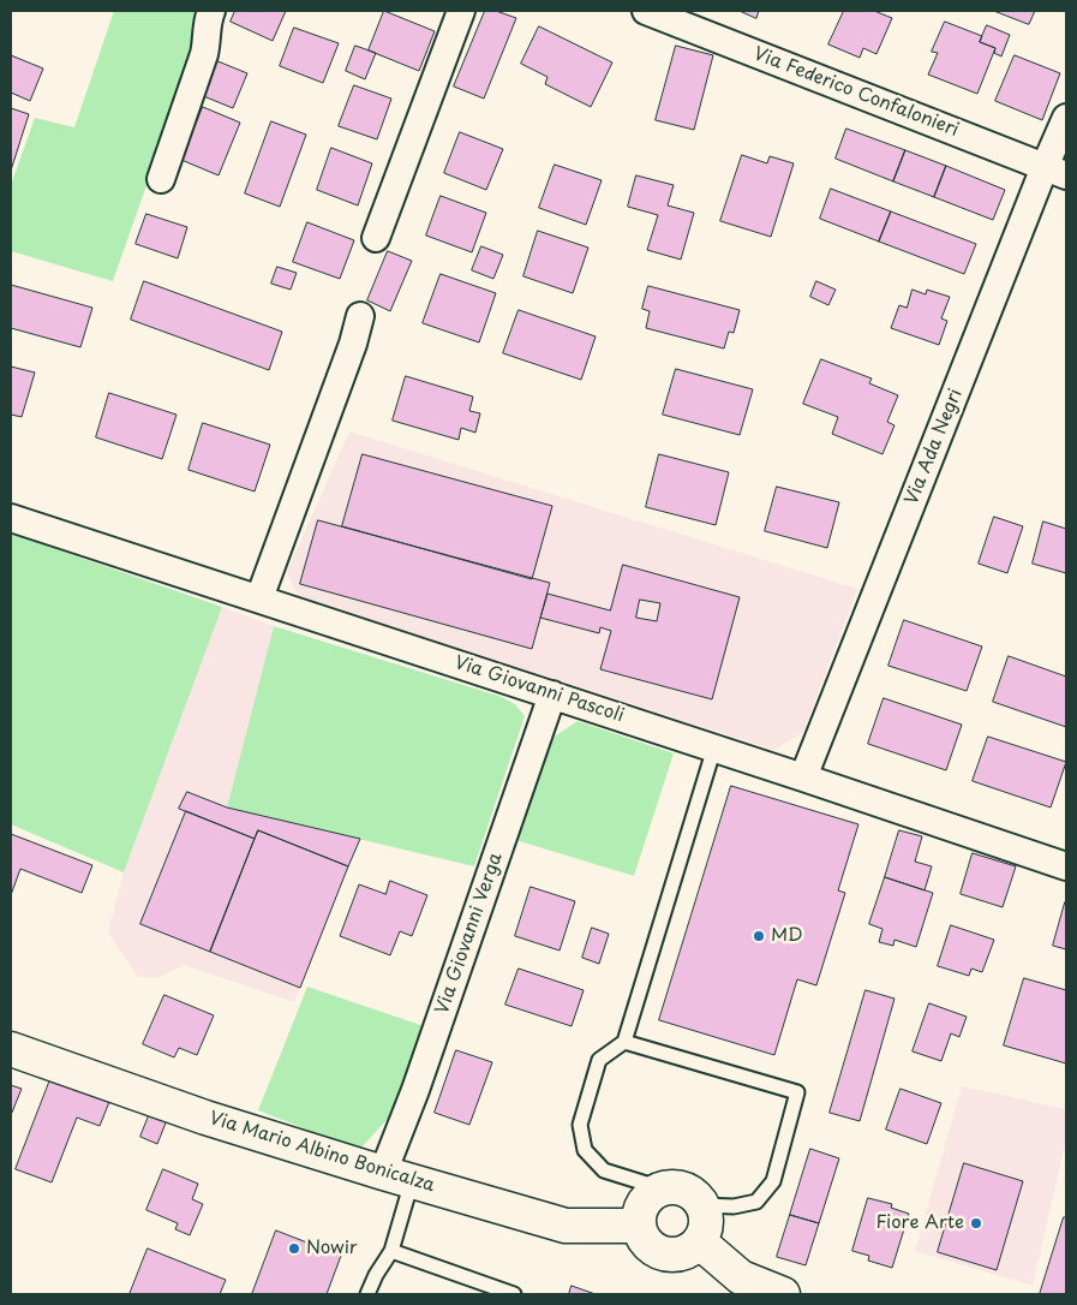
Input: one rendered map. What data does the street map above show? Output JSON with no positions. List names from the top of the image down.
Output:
{
  "streets": {
    "main road": ["Via Mario Albino Bonicalza"],
    "street": [
      "Via Federico Confalonieri",
      "Via Ada Negri",
      "Via Giovanni Pascoli",
      "Via Giovanni Verga"
    ]
  },
  "crossings": [
    ["Via Federico Confalonieri", "Via Ada Negri"],
    ["Via Ada Negri", "Via Giovanni Pascoli"],
    ["Via Giovanni Pascoli", "Via Giovanni Verga"],
    ["Via Giovanni Verga", "Via Mario Albino Bonicalza"]
  ],
  "places": ["MD", "Fiore Arte", "Nowir"]
}
